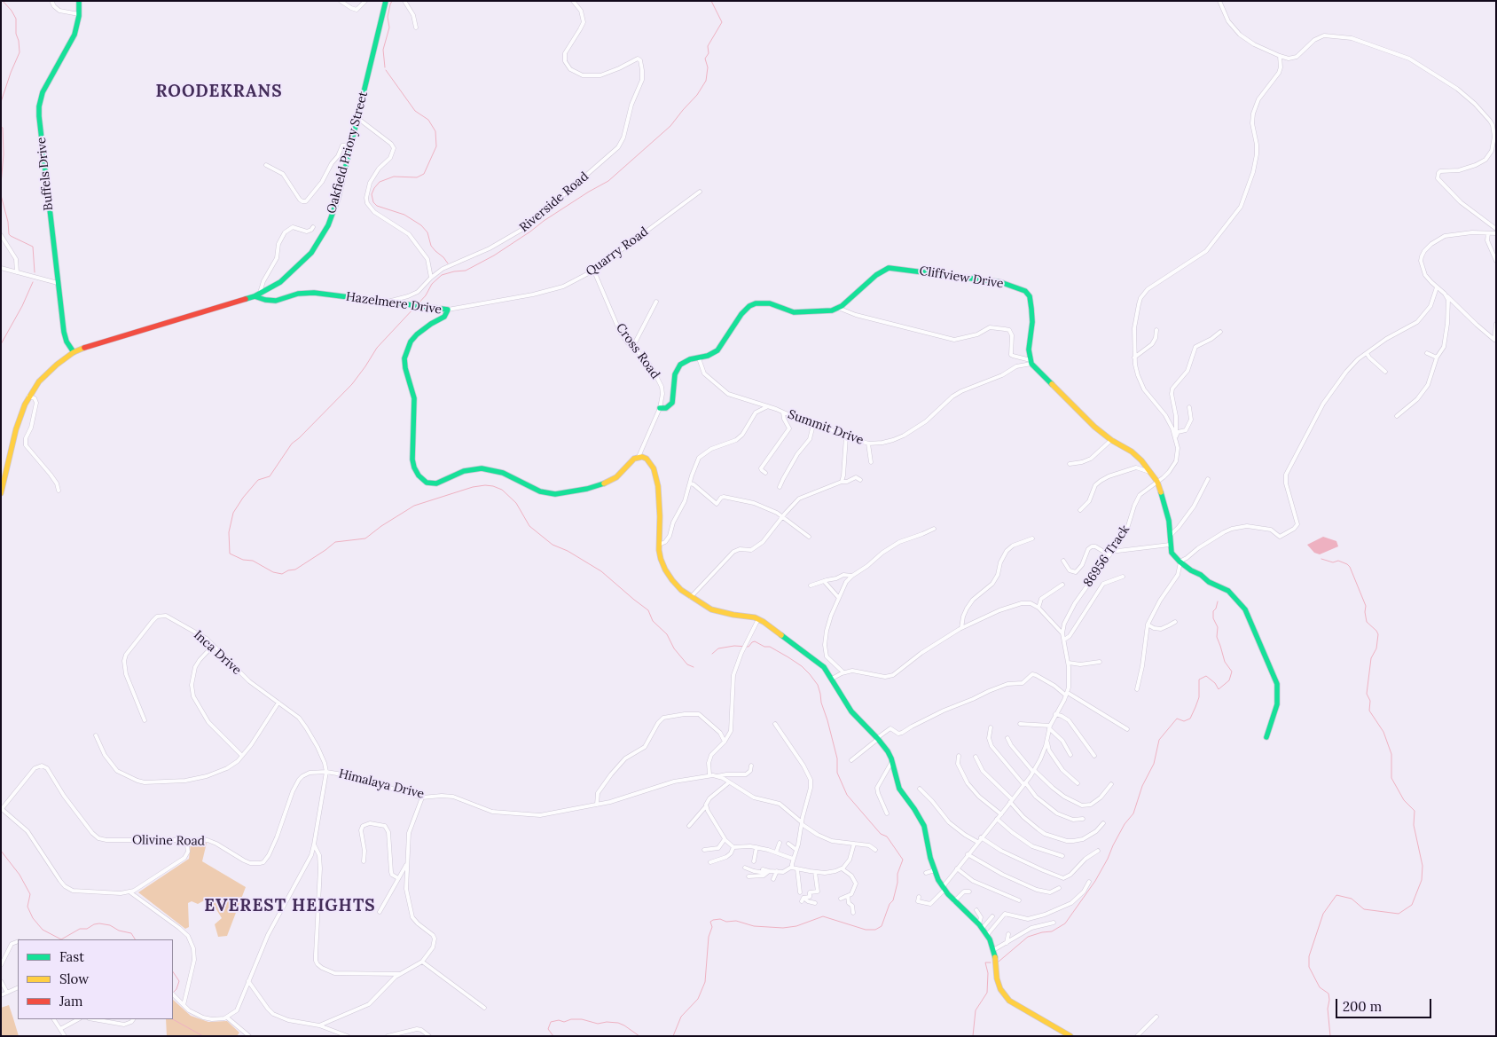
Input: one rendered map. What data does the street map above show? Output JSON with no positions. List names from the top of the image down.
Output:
{
  "streets": {
    "street": [
      "Oakfield Priory Street",
      "Buffels Drive",
      "Riverside Road",
      "Quarry Road",
      "Cliffview Drive",
      "Hazelmere Drive",
      "Cross Road",
      "Summit Drive",
      "86956 Track",
      "Inca Drive",
      "Himalaya Drive",
      "Olivine Road"
    ]
  },
  "crossings": [
    ["Oakfield Priory Street", "Buffels Drive"],
    ["Oakfield Priory Street", "Hazelmere Drive"],
    ["Riverside Road", "Hazelmere Drive"],
    ["Quarry Road", "Hazelmere Drive"],
    ["Quarry Road", "Cross Road"],
    ["Cliffview Drive", "Summit Drive"],
    ["Hazelmere Drive", "Cross Road"],
    ["Inca Drive", "Himalaya Drive"],
    ["Inca Drive", "Olivine Road"],
    ["Himalaya Drive", "Olivine Road"]
  ],
  "districts": ["ROODEKRANS", "EVEREST HEIGHTS"],
  "legend": ["Fast", "Slow", "Jam"],
  "scale_bar": "200 m"
}
